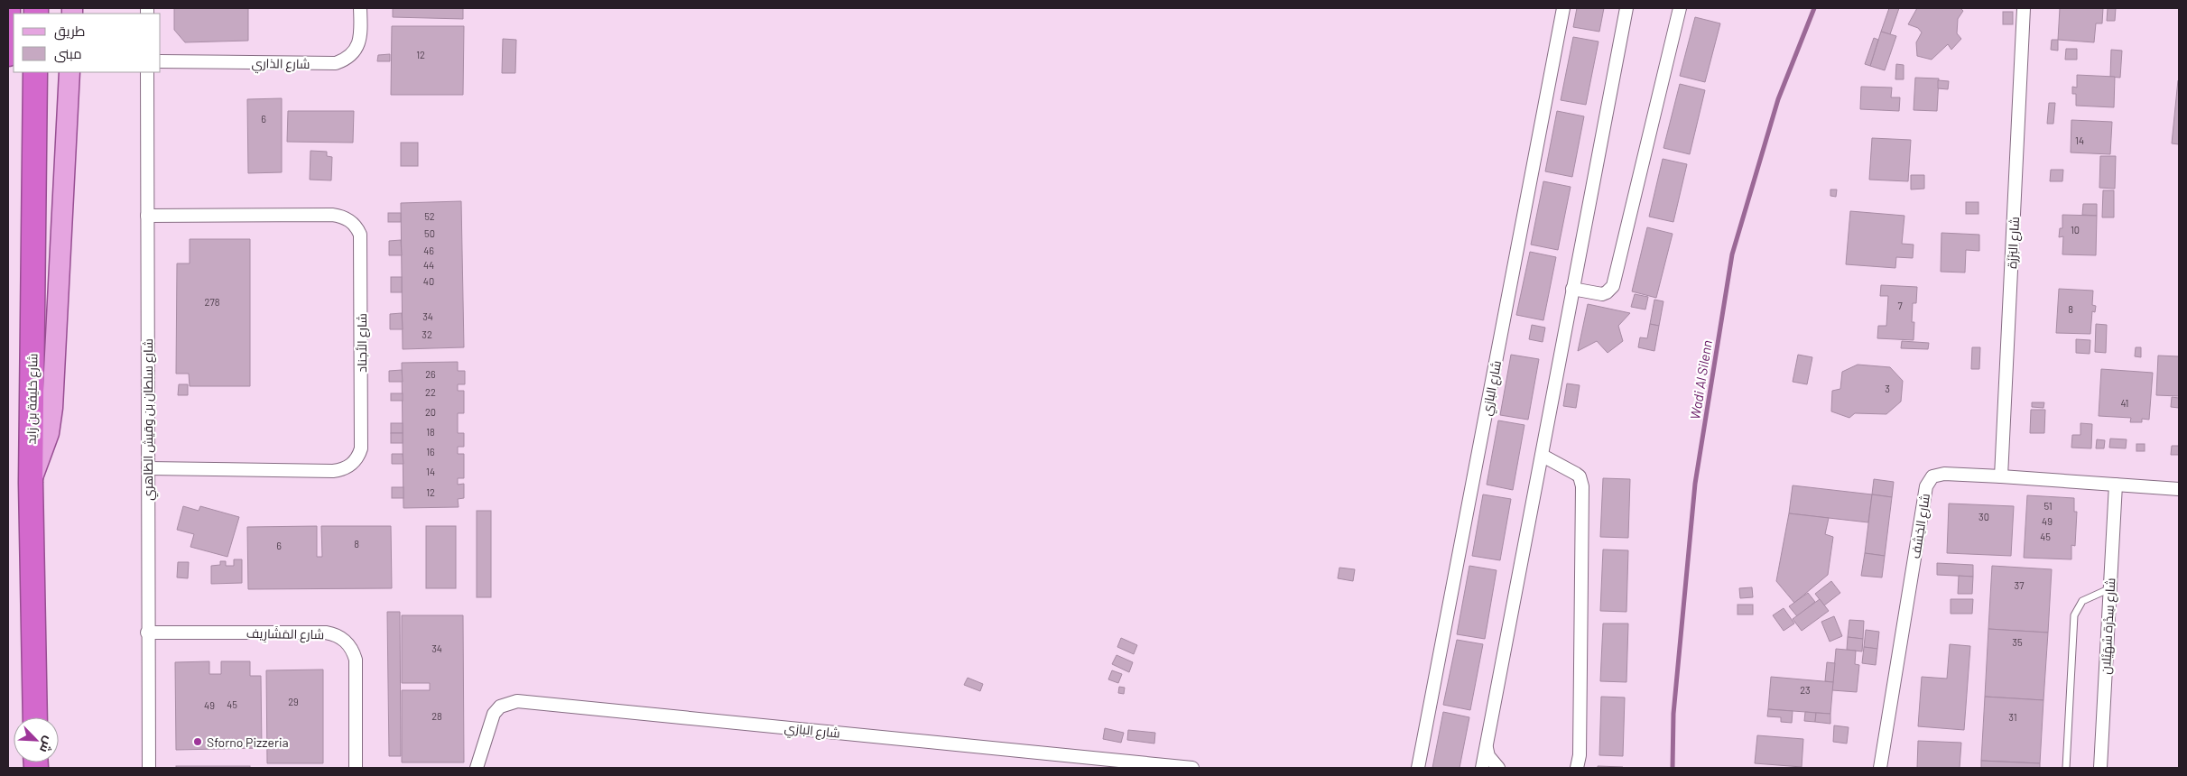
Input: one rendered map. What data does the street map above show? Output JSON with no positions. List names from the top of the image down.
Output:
{
  "streets": {
    "highway": ["شارع خليفة بن زايد"],
    "street": [
      "شارع الذاري",
      "شارع البَرْزَة",
      "شارع الأجناد",
      "شارع البازي",
      "شارع سلطان بن وقيش الظاهري",
      "شارع الخِشف",
      "شارع سِدْرة سْهَيْلان",
      "شارع المَشَارِيف"
    ]
  },
  "crossings": [
    ["شارع البَرْزَة", "شارع الخِشف"],
    ["شارع الأجناد", "شارع سلطان بن وقيش الظاهري"],
    ["شارع سلطان بن وقيش الظاهري", "شارع المَشَارِيف"],
    ["شارع الخِشف", "شارع سِدْرة سْهَيْلان"]
  ],
  "water": ["Wadi Al Silenn"],
  "places": ["Sforno Pizzeria"],
  "house_numbers": [
    "12",
    "6",
    "14",
    "52",
    "10",
    "50",
    "46",
    "44",
    "40",
    "278",
    "7",
    "8",
    "34",
    "32",
    "26",
    "3",
    "22",
    "41",
    "20",
    "18",
    "16",
    "14",
    "12",
    "51",
    "30",
    "49",
    "45",
    "8",
    "6",
    "37",
    "35",
    "34",
    "23",
    "29",
    "45",
    "49",
    "28",
    "31"
  ],
  "legend": ["طريق", "مبنى"],
  "north": "bottom right"
}
